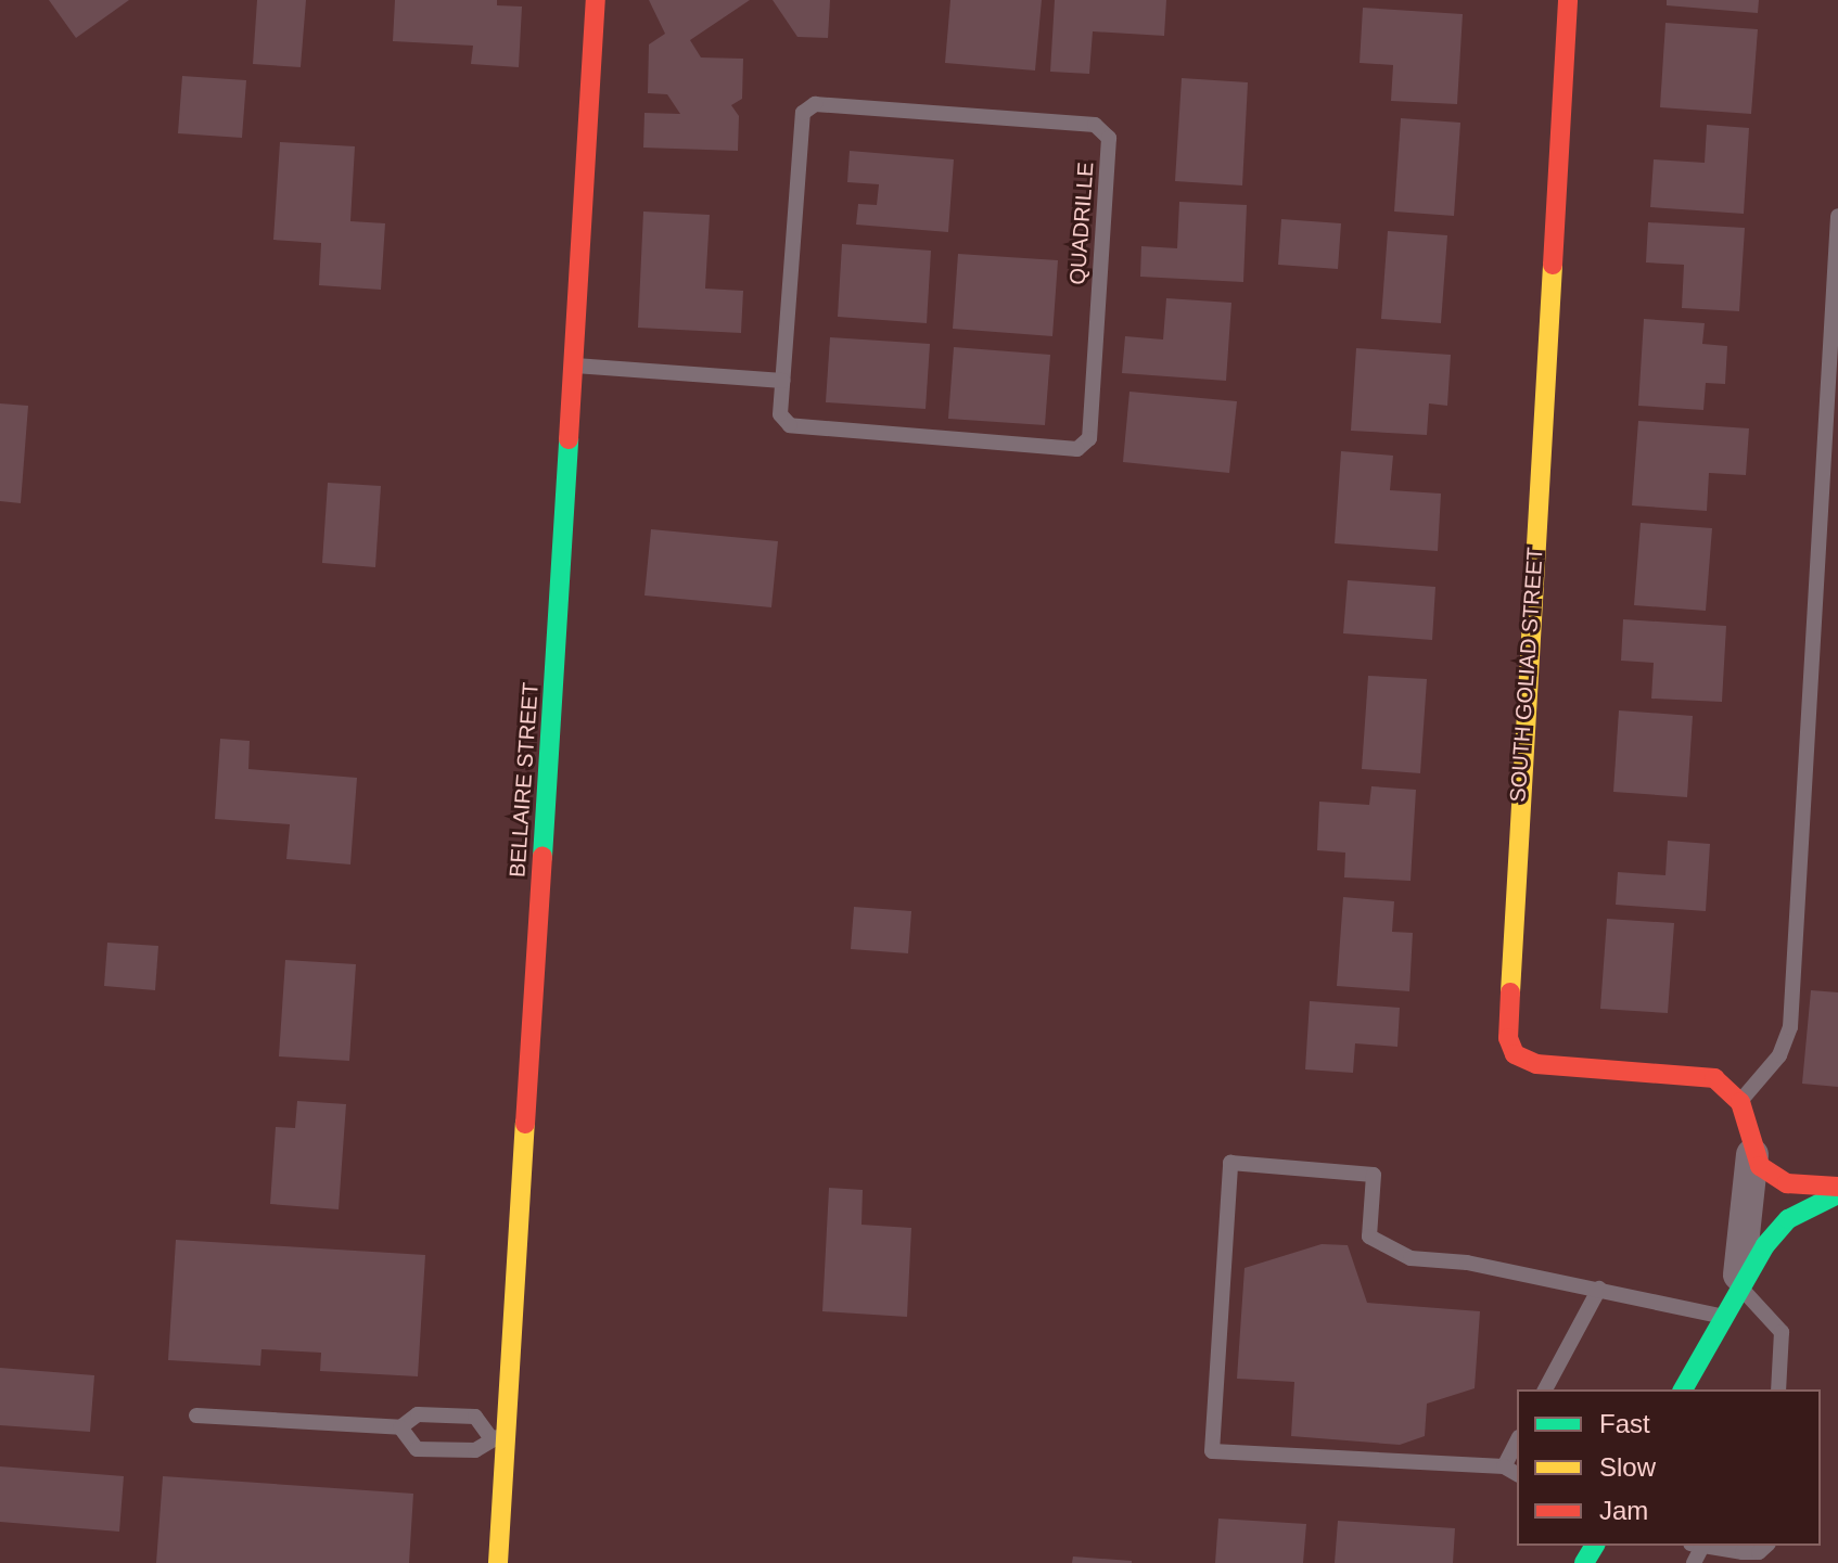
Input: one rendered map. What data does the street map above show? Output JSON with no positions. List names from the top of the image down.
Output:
{
  "streets": {
    "street": ["SOUTH GOLIAD STREET", "BELLAIRE STREET"],
    "lane": ["QUADRILLE"]
  },
  "legend": ["Fast", "Slow", "Jam"]
}
